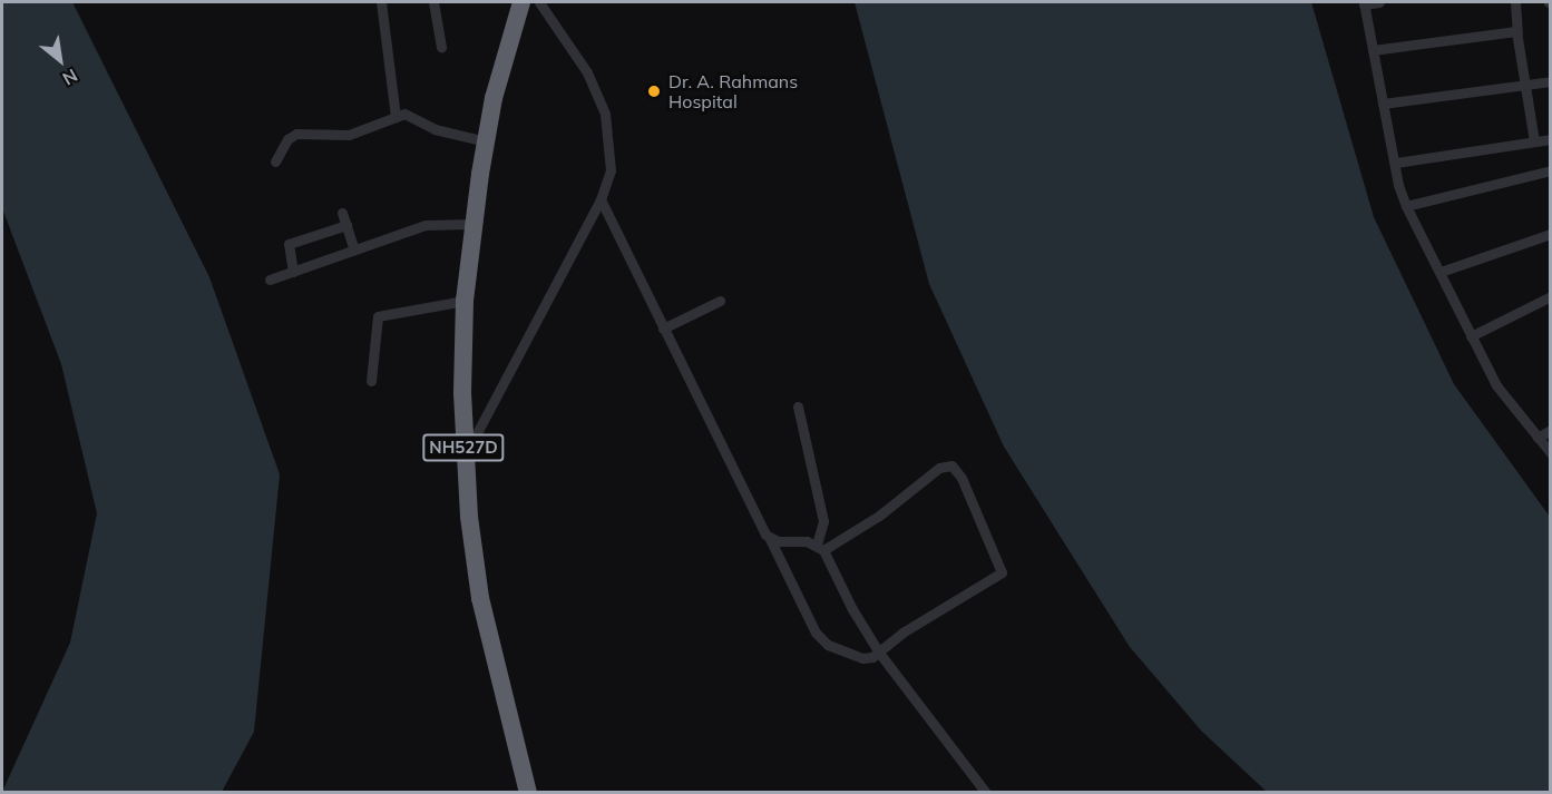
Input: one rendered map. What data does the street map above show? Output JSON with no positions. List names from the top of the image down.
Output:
{
  "streets": {
    "highway": ["NH527D"]
  },
  "places": ["Dr. A. Rahmans Hospital"],
  "north": "bottom right"
}
